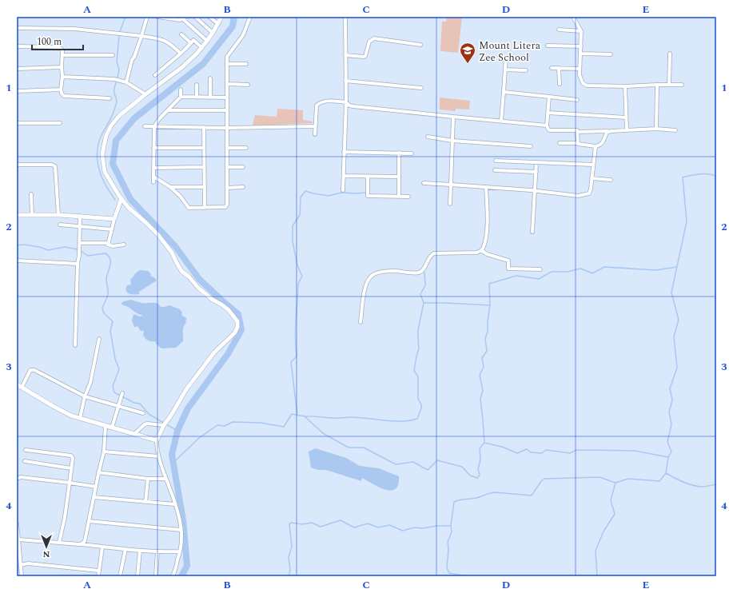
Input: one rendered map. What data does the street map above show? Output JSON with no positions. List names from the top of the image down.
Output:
{
  "places": {
    "school or university": ["Mount Litera Zee School"]
  },
  "scale_bar": "100 m",
  "north": "bottom",
  "grid": {
    "columns": [
      "A",
      "B",
      "C",
      "D",
      "E"
    ],
    "rows": [
      "1",
      "2",
      "3",
      "4"
    ]
  }
}
